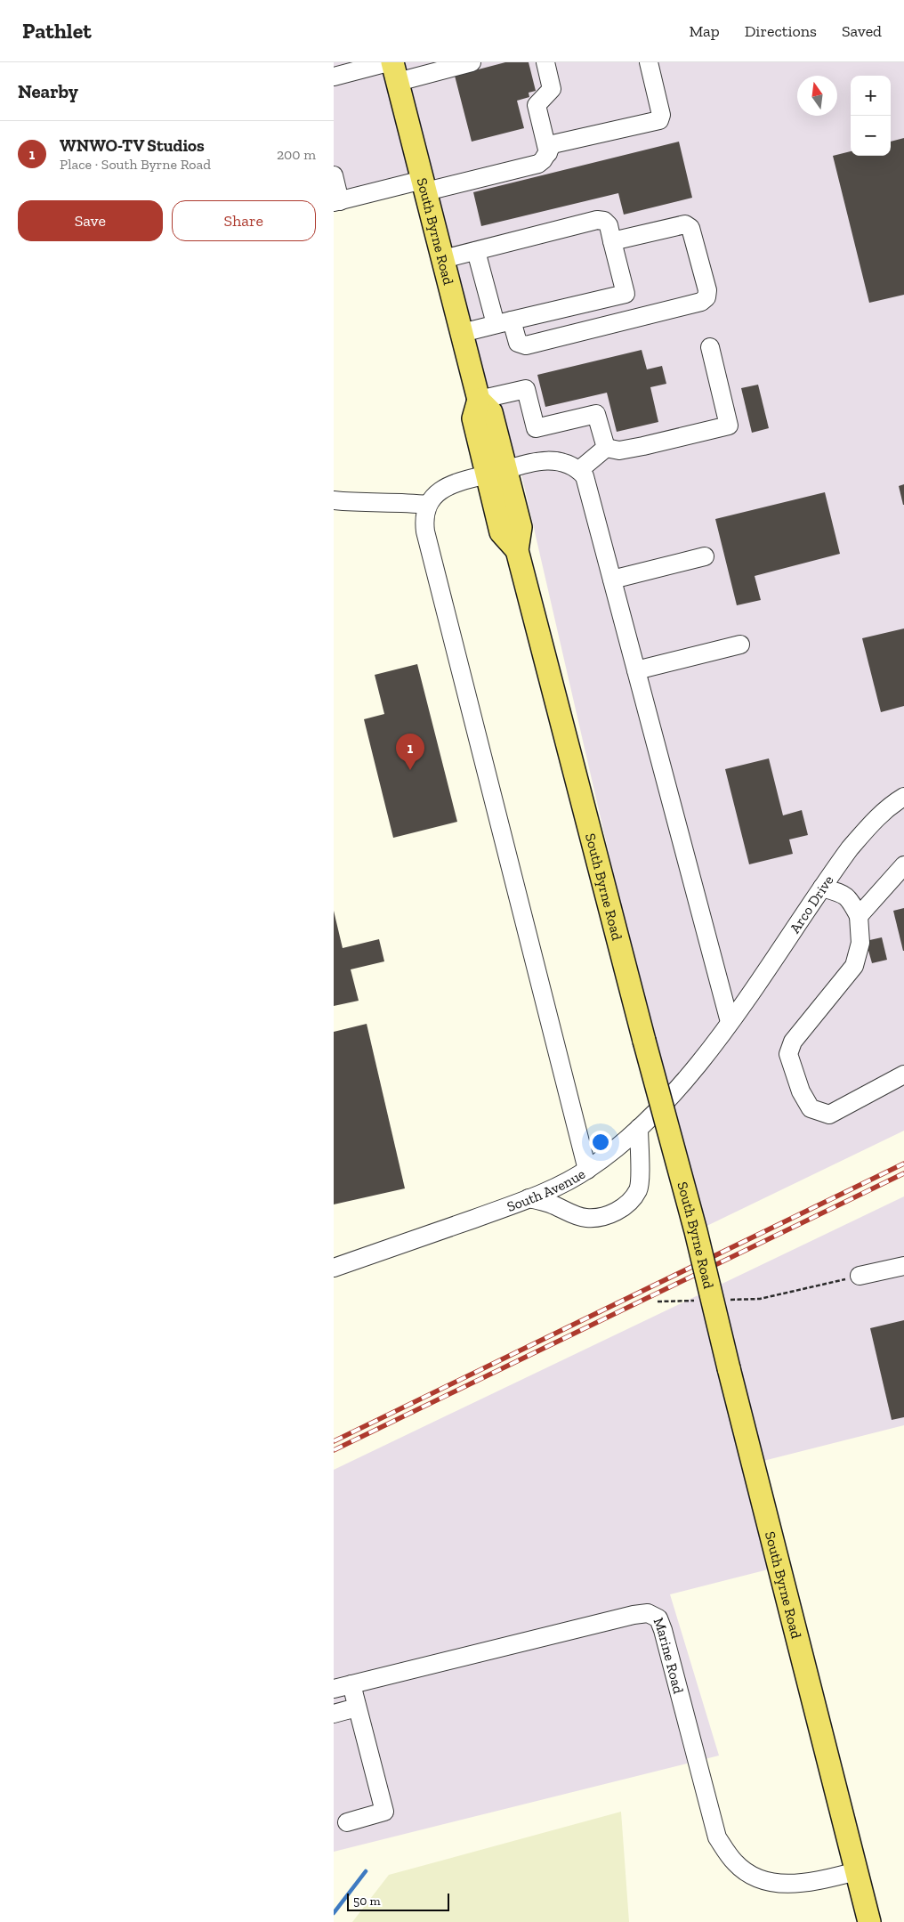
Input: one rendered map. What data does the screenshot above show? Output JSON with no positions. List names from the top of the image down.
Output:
{
  "streets": {
    "main road": ["South Byrne Road"],
    "street": ["Arco Drive", "South Avenue", "Marine Road"]
  },
  "crossings": [
    ["South Byrne Road", "Marine Road"],
    ["Arco Drive", "South Avenue"]
  ],
  "scale_bar": "50 m",
  "north": "top",
  "page": {
    "header": "Pathlet",
    "nav": ["Map", "Directions", "Saved"],
    "heading": "Nearby",
    "map_buttons": ["+", "−"],
    "list": [
      {
        "mark": "1",
        "name": "WNWO-TV Studios",
        "note": "Place · South Byrne Road",
        "value": "200 m"
      }
    ],
    "buttons": ["Save", "Share"],
    "pins": "1",
    "scale": "50 m"
  }
}
